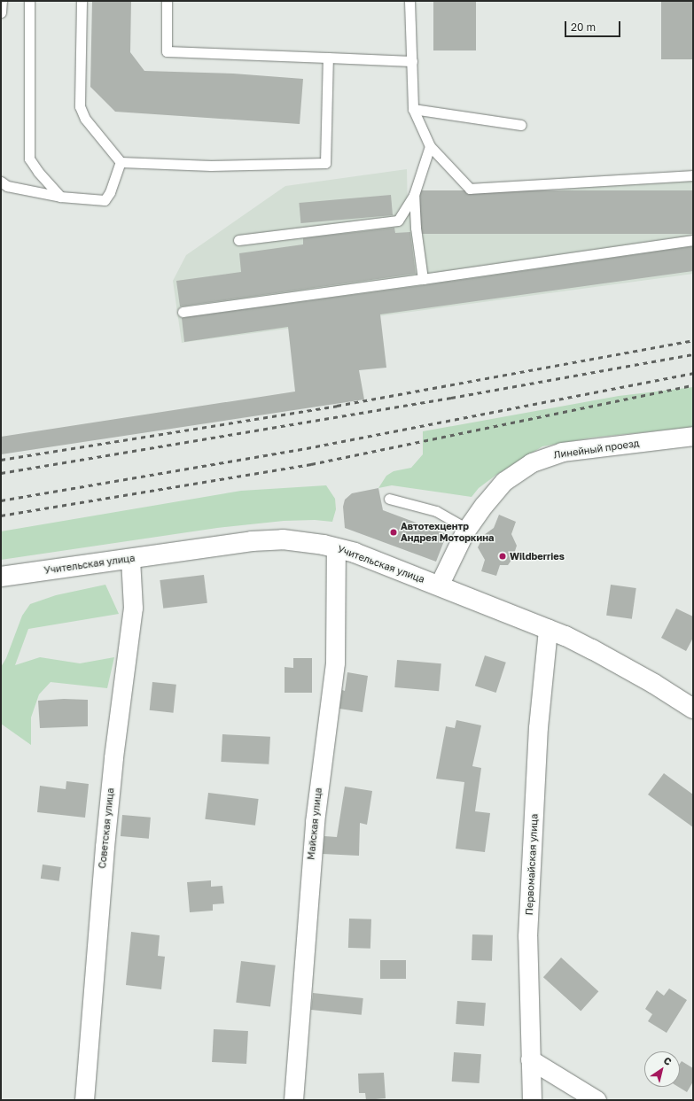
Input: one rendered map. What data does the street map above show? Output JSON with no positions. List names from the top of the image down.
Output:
{
  "streets": {
    "street": [
      "Линейный проезд",
      "Учительская улица",
      "Майская улица",
      "Советская улица",
      "Первомайская улица"
    ]
  },
  "crossings": [
    ["Линейный проезд", "Учительская улица"],
    ["Учительская улица", "Майская улица"],
    ["Учительская улица", "Советская улица"],
    ["Учительская улица", "Первомайская улица"]
  ],
  "places": ["Автотехцентр Андрея Моторкина", "Wildberries"],
  "scale_bar": "20 m",
  "north": "top right"
}
